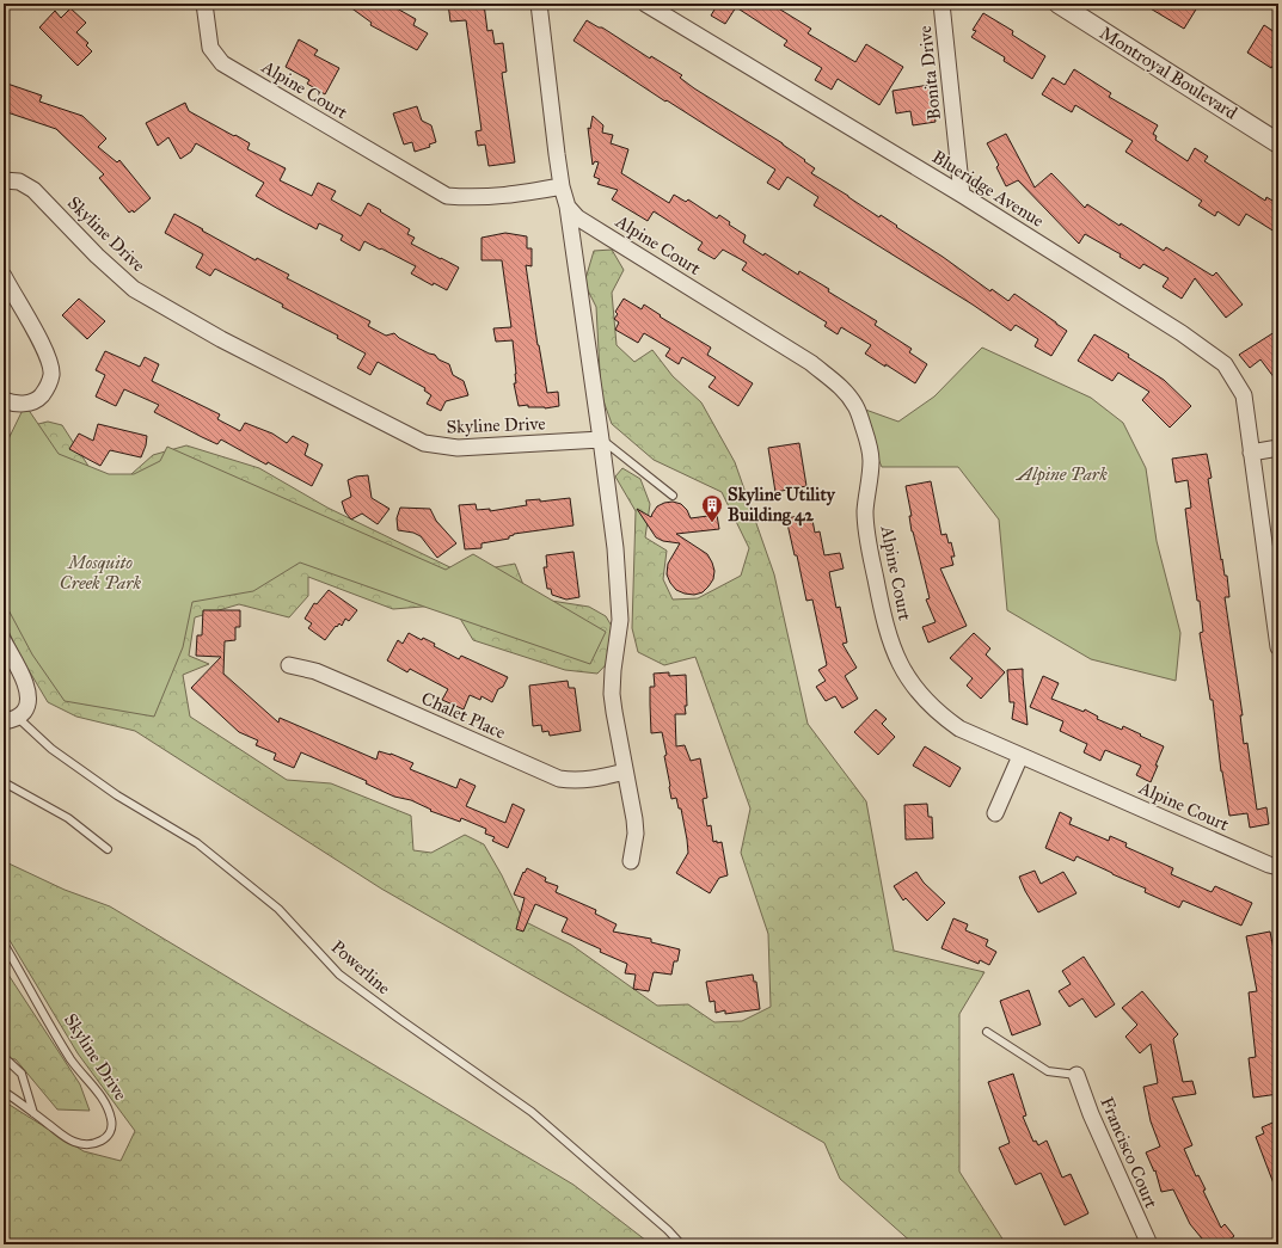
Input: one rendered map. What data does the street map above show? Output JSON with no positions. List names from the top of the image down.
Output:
{
  "streets": {
    "street": [
      "Bonita Drive",
      "Montroyal Boulevard",
      "Alpine Court",
      "Blueridge Avenue",
      "Skyline Drive",
      "Chalet Place",
      "Francisco Court"
    ],
    "lane": ["Powerline"]
  },
  "crossings": [
    ["Bonita Drive", "Blueridge Avenue"]
  ],
  "parks": ["Alpine Park", "Mosquito Creek Park"],
  "places": {
    "building": ["Skyline Utility Building 42"]
  }
}
